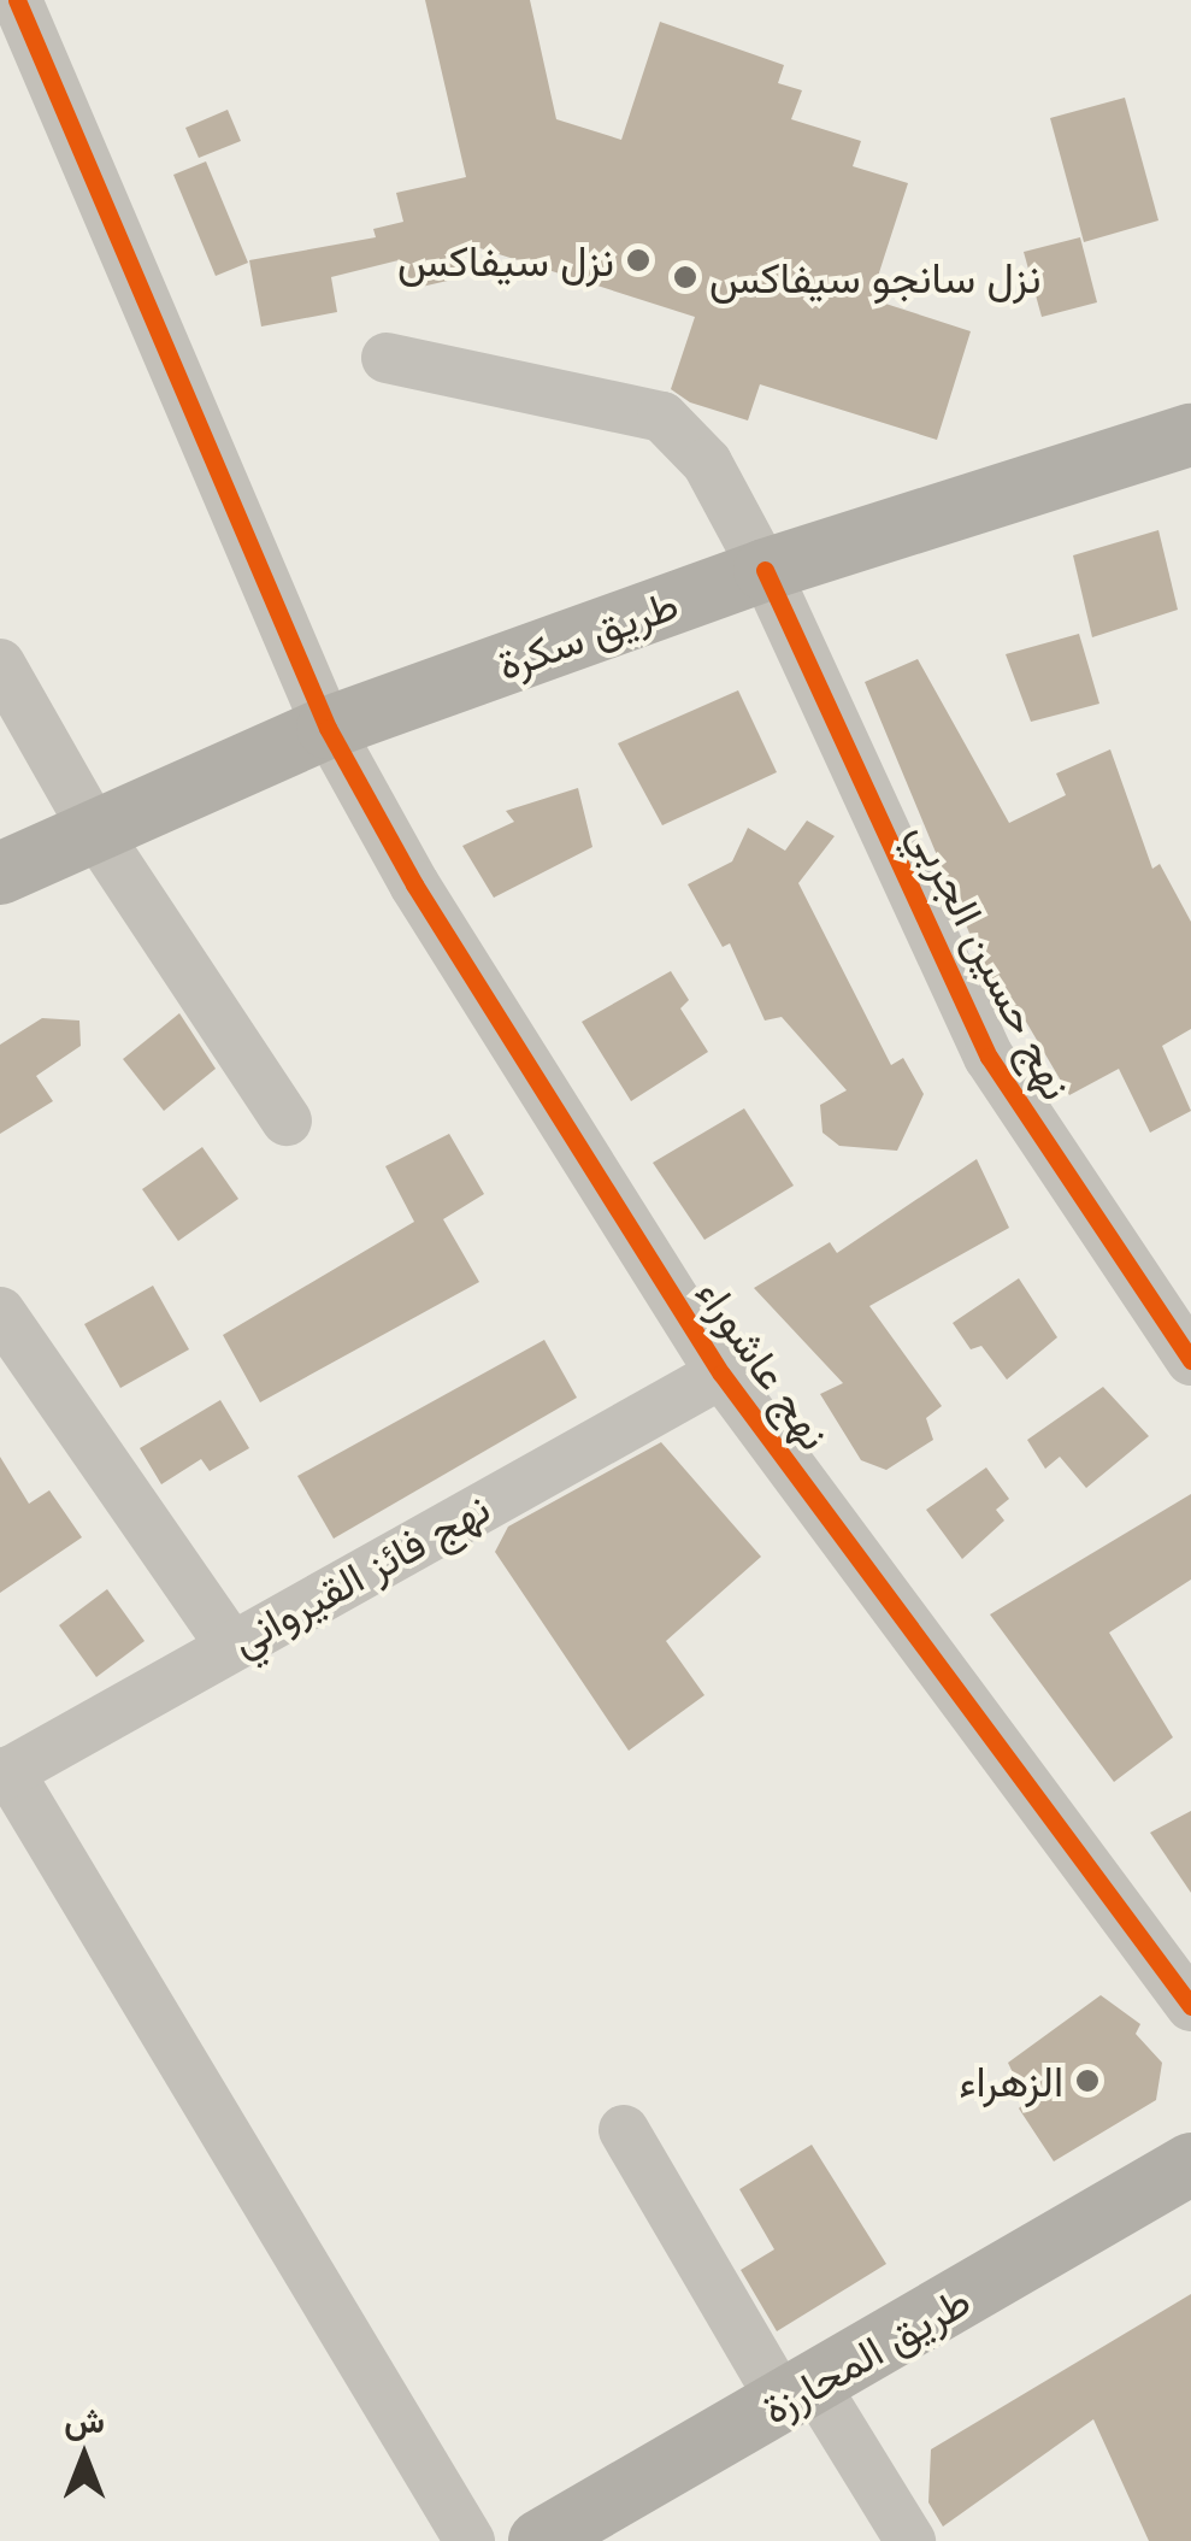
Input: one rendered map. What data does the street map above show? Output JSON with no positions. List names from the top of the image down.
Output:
{
  "streets": {
    "main road": ["طريق سكرة", "طريق المحارزة"],
    "street": ["نهج حسين الجربي", "نهج عاشوراء", "نهج فائز القيرواني"]
  },
  "crossings": [
    ["طريق سكرة", "نهج حسين الجربي"],
    ["طريق سكرة", "نهج عاشوراء"],
    ["نهج عاشوراء", "نهج فائز القيرواني"]
  ],
  "places": ["نزل سيفاكس", "نزل سانجو سيفاكس", "الزهراء"],
  "north": "top"
}
